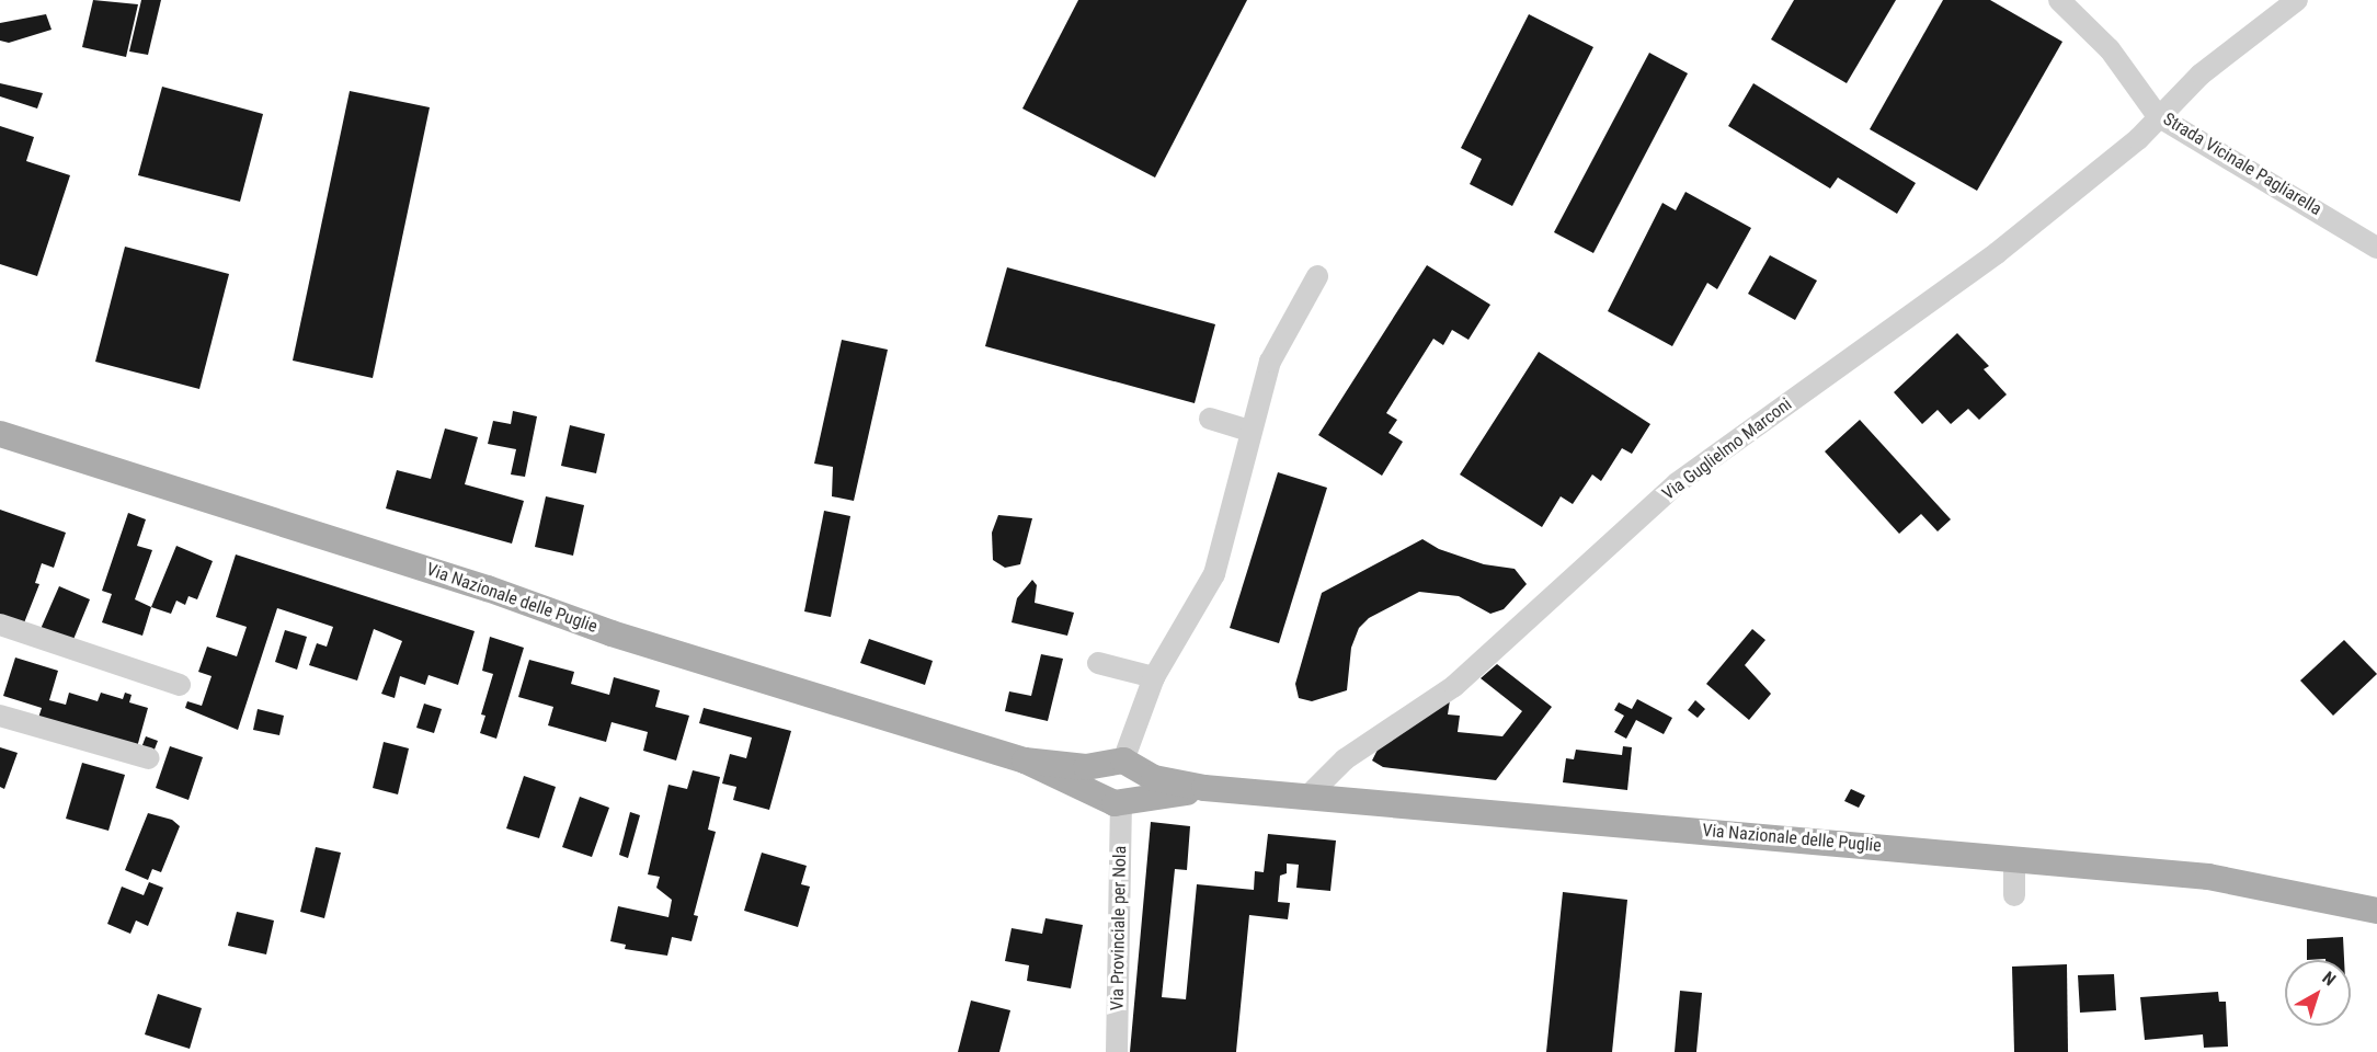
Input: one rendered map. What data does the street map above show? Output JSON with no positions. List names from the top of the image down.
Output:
{
  "streets": {
    "main road": ["Via Nazionale delle Puglie"],
    "street": ["Strada Vicinale Pagliarella", "Via Guglielmo Marconi", "Via Provinciale per Nola"]
  },
  "crossings": [
    ["Strada Vicinale Pagliarella", "Via Guglielmo Marconi"],
    ["Via Guglielmo Marconi", "Via Nazionale delle Puglie"],
    ["Via Nazionale delle Puglie", "Via Provinciale per Nola"]
  ],
  "north": "top right"
}
